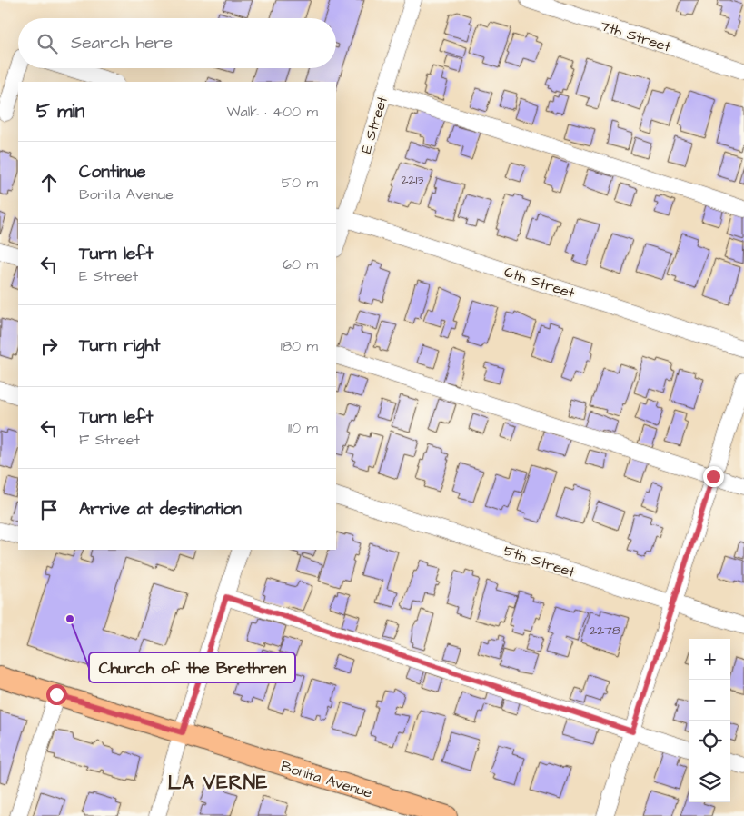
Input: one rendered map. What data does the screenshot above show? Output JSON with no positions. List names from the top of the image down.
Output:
{
  "streets": {
    "main road": ["Bonita Avenue"],
    "street": [
      "7th Street",
      "E Street",
      "6th Street",
      "5th Street"
    ]
  },
  "crossings": [
    ["E Street", "6th Street"]
  ],
  "districts": ["LA VERNE"],
  "places": ["Church of the Brethren"],
  "house_numbers": ["2213", "2278"],
  "page": {
    "search": "Search here",
    "heading": ["5 min", "Walk · 400 m"],
    "list": [
      ["Continue", "Bonita Avenue", "50 m"],
      ["Turn left", "E Street", "60 m"],
      ["Turn right", "180 m"],
      ["Turn left", "F Street", "110 m"],
      "Arrive at destination"
    ],
    "map_buttons": ["+", "−"]
  }
}
